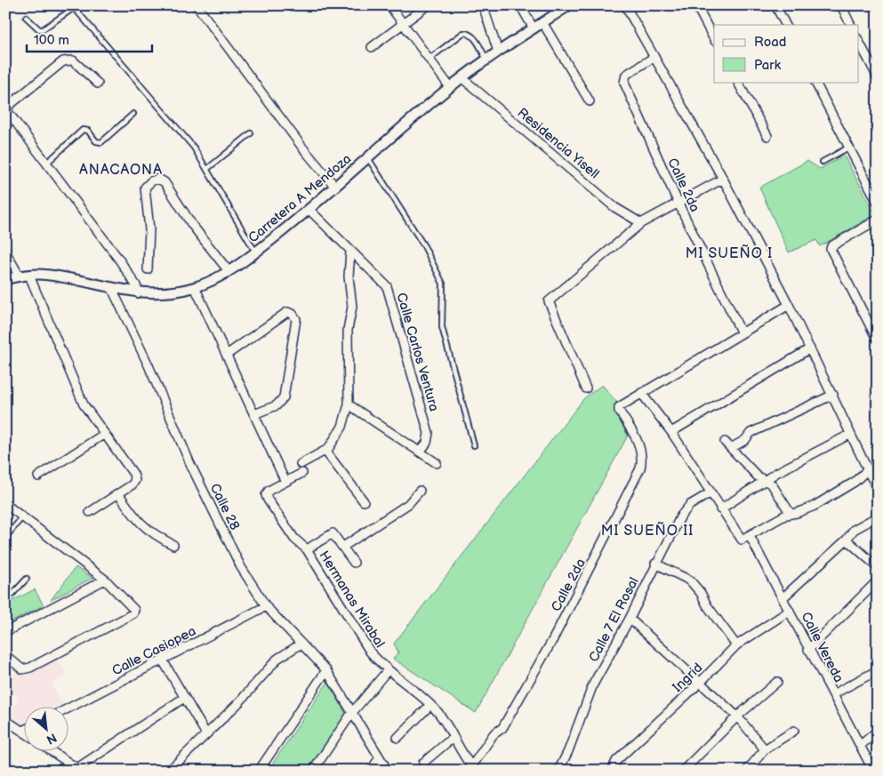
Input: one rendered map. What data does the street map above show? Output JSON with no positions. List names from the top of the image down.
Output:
{
  "streets": {
    "street": [
      "Residencia Yisell",
      "Calle 2da",
      "Carretera A Mendoza",
      "Calle Carlos Ventura",
      "Calle 28",
      "Hermanas Mirabal",
      "Calle 7 El Rosal",
      "Calle Vereda",
      "Calle Casiopea",
      "Ingrid"
    ]
  },
  "crossings": [
    ["Residencia Yisell", "Carretera A Mendoza"],
    ["Calle 2da", "Hermanas Mirabal"],
    ["Carretera A Mendoza", "Calle Carlos Ventura"],
    ["Carretera A Mendoza", "Calle 28"],
    ["Calle 28", "Calle Casiopea"],
    ["Calle Vereda", "Ingrid"]
  ],
  "districts": ["ANACAONA", "MI SUEÑO I", "MI SUEÑO II"],
  "legend": ["Road", "Park"],
  "scale_bar": "100 m",
  "north": "bottom right"
}
